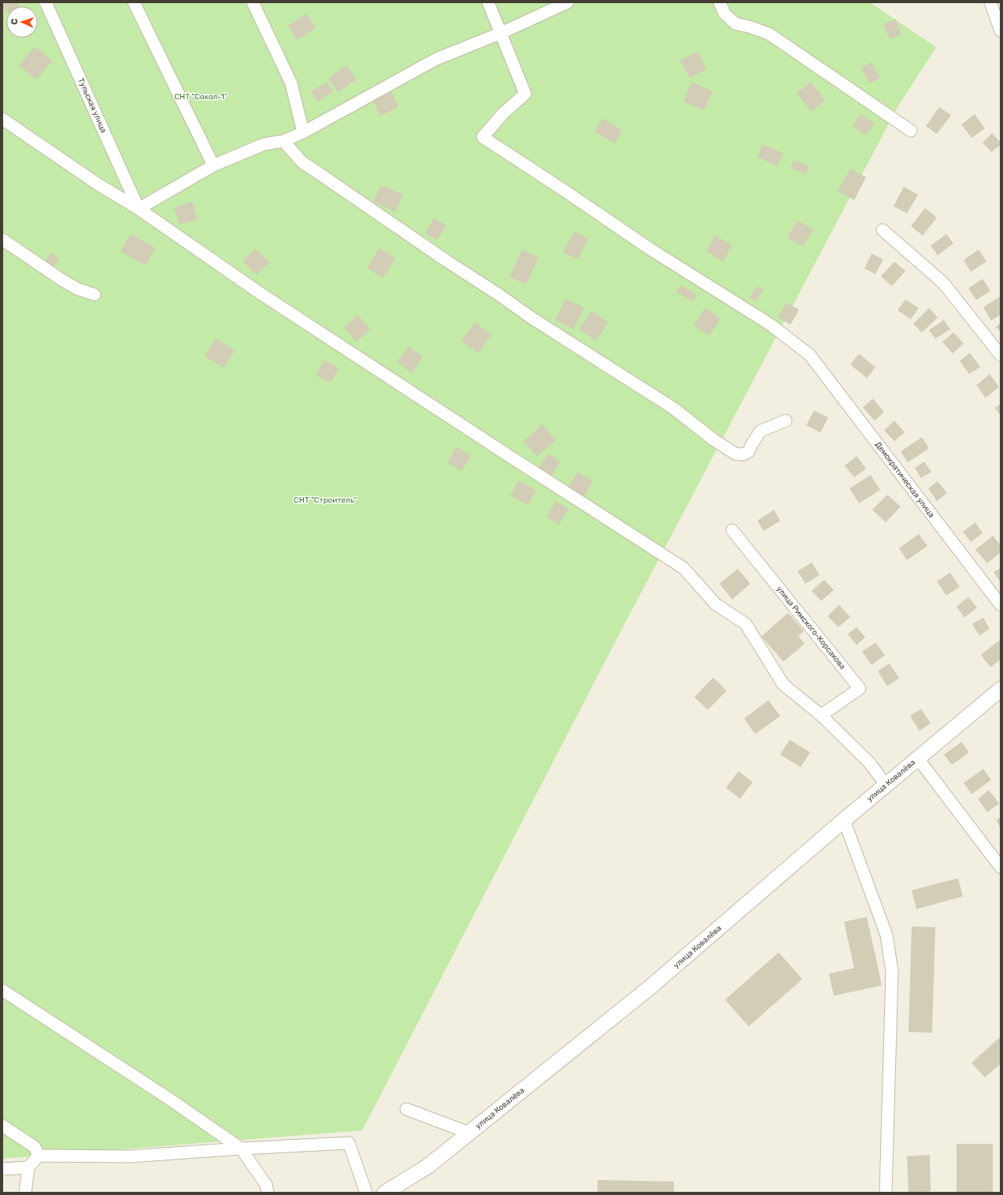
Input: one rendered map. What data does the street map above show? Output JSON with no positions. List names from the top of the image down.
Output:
{
  "streets": {
    "street": [
      "Тульская улица",
      "Демократическая улица",
      "улица Римского-Корсакова",
      "улица Ковалёва"
    ]
  },
  "parks": ["СНТ \"Сокол-1\"", "СНТ \"Строитель\""],
  "north": "left"
}
